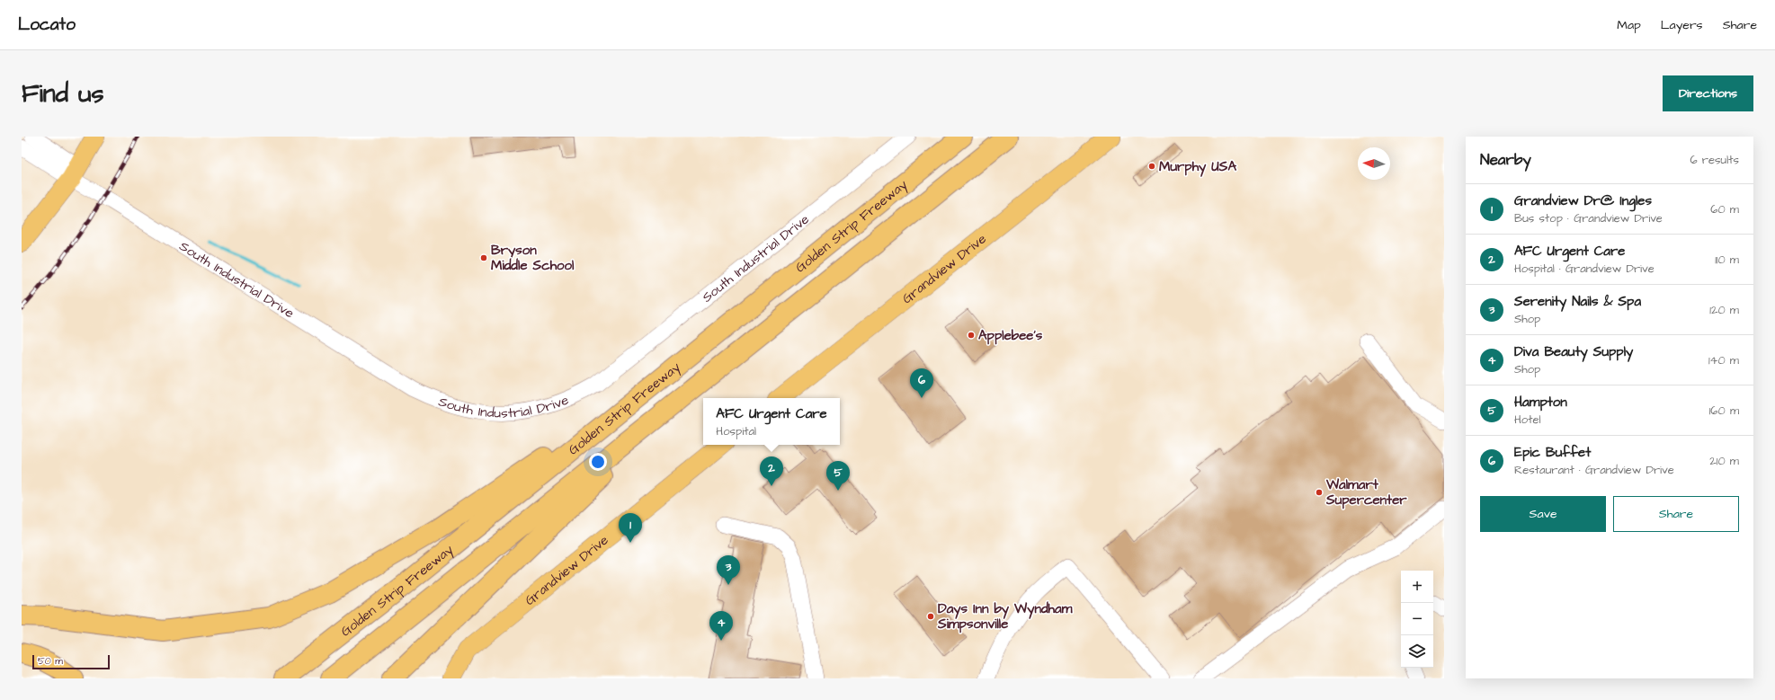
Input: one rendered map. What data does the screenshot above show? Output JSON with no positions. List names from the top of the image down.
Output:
{
  "streets": {
    "highway": ["Golden Strip Freeway"],
    "main road": ["Grandview Drive"],
    "street": ["South Industrial Drive"]
  },
  "places": [
    "Murphy USA",
    "Bryson Middle School",
    "Applebee's",
    "Walmart Supercenter",
    "Days Inn by Wyndham Simpsonville"
  ],
  "scale_bar": "50 m",
  "north": "left",
  "page": {
    "header": "Locato",
    "nav": ["Map", "Layers", "Share"],
    "buttons": [
      "Directions",
      ["Save", "Share"]
    ],
    "title": "Find us",
    "heading": ["Nearby", "6 results"],
    "list": [
      {
        "mark": "1",
        "name": "Grandview Dr@ Ingles",
        "note": "Bus stop · Grandview Drive",
        "value": "60 m"
      },
      {
        "mark": "2",
        "name": "AFC Urgent Care",
        "note": "Hospital · Grandview Drive",
        "value": "110 m"
      },
      {
        "mark": "3",
        "name": "Serenity Nails & Spa",
        "note": "Shop",
        "value": "120 m"
      },
      {
        "mark": "4",
        "name": "Diva Beauty Supply",
        "note": "Shop",
        "value": "140 m"
      },
      {
        "mark": "5",
        "name": "Hampton",
        "note": "Hotel",
        "value": "160 m"
      },
      {
        "mark": "6",
        "name": "Epic Buffet",
        "note": "Restaurant · Grandview Drive",
        "value": "210 m"
      }
    ],
    "pins": [
      "6",
      "2",
      "5",
      "1",
      "3",
      "4"
    ],
    "popup": ["AFC Urgent Care", "Hospital"],
    "map_buttons": ["+", "−"],
    "scale": "50 m"
  }
}
